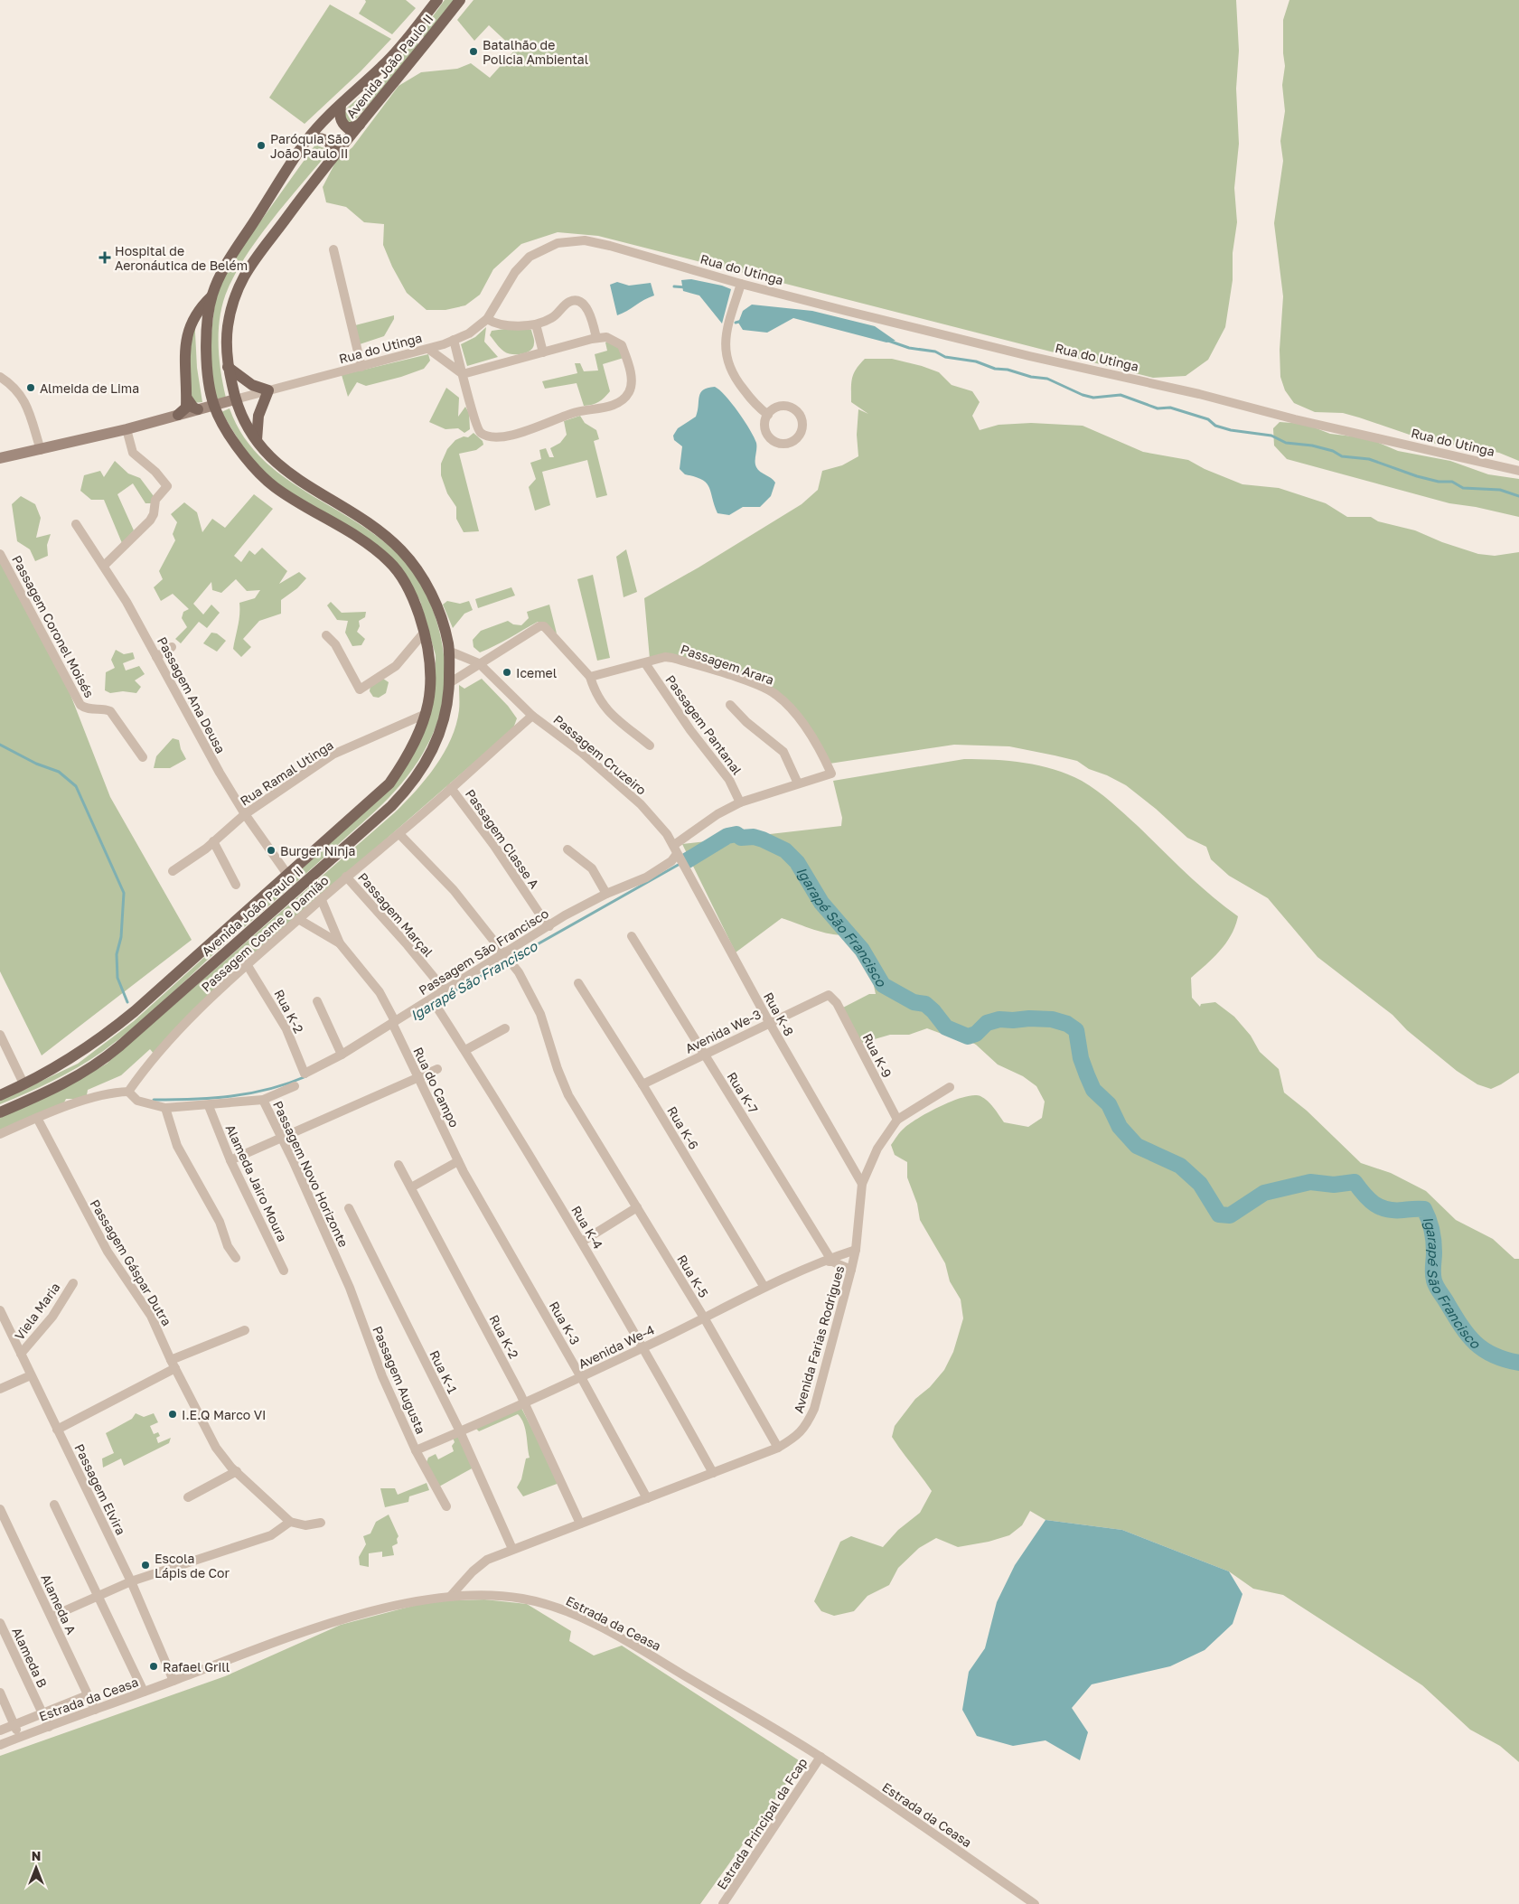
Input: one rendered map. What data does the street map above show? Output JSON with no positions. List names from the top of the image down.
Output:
{
  "streets": {
    "main road": ["Avenida João Paulo II"],
    "street": [
      "Rua do Utinga",
      "Passagem Coronel Moisés",
      "Passagem Arara",
      "Passagem Ana Deusa",
      "Passagem Pantanal",
      "Passagem Cruzeiro",
      "Rua Ramal Utinga",
      "Passagem Classe A",
      "Passagem Marçal",
      "Passagem Cosme e Damião",
      "Passagem São Francisco",
      "Rua K-2",
      "Rua K-8",
      "Avenida We-3",
      "Rua K-9",
      "Rua do Campo",
      "Rua K-7",
      "Rua K-6",
      "Passagem Novo Horizonte",
      "Alameda Jairo Moura",
      "Rua K-4",
      "Passagem Gáspar Dutra",
      "Rua K-5",
      "Viela Maria",
      "Rua K-3",
      "Avenida Farias Rodrigues",
      "Avenida We-4",
      "Rua K-1",
      "Passagem Augusta",
      "Passagem Elvira",
      "Alameda A",
      "Estrada da Ceasa",
      "Alameda B",
      "Estrada Principal da Fcap"
    ]
  },
  "crossings": [
    ["Avenida João Paulo II", "Rua do Utinga"],
    ["Avenida João Paulo II", "Passagem Ana Deusa"],
    ["Avenida João Paulo II", "Rua Ramal Utinga"],
    ["Passagem Arara", "Passagem Pantanal"],
    ["Passagem Arara", "Passagem São Francisco"],
    ["Passagem Ana Deusa", "Rua Ramal Utinga"],
    ["Passagem Pantanal", "Passagem São Francisco"],
    ["Passagem Cruzeiro", "Passagem Cosme e Damião"],
    ["Passagem Cruzeiro", "Passagem São Francisco"],
    ["Passagem Cruzeiro", "Rua K-8"],
    ["Passagem Classe A", "Passagem Cosme e Damião"],
    ["Passagem Classe A", "Passagem São Francisco"],
    ["Passagem Marçal", "Passagem Cosme e Damião"],
    ["Passagem Marçal", "Passagem São Francisco"],
    ["Passagem Cosme e Damião", "Rua K-2"],
    ["Passagem Cosme e Damião", "Rua do Campo"],
    ["Passagem Cosme e Damião", "Rua K-5"],
    ["Passagem São Francisco", "Rua K-2"],
    ["Passagem São Francisco", "Rua K-8"],
    ["Passagem São Francisco", "Rua do Campo"],
    ["Passagem São Francisco", "Rua K-4"],
    ["Passagem São Francisco", "Rua K-5"],
    ["Rua K-2", "Avenida Farias Rodrigues"],
    ["Rua K-2", "Avenida We-4"],
    ["Rua K-8", "Avenida We-3"],
    ["Rua K-8", "Avenida Farias Rodrigues"],
    ["Avenida We-3", "Rua K-9"],
    ["Avenida We-3", "Rua K-7"],
    ["Avenida We-3", "Rua K-6"],
    ["Rua K-9", "Avenida Farias Rodrigues"],
    ["Rua do Campo", "Rua K-3"],
    ["Rua K-7", "Avenida We-4"],
    ["Rua K-6", "Avenida We-4"],
    ["Passagem Novo Horizonte", "Passagem Augusta"],
    ["Rua K-4", "Avenida Farias Rodrigues"],
    ["Rua K-4", "Avenida We-4"],
    ["Rua K-5", "Avenida Farias Rodrigues"],
    ["Rua K-5", "Avenida We-4"],
    ["Viela Maria", "Passagem Elvira"],
    ["Rua K-3", "Avenida Farias Rodrigues"],
    ["Rua K-3", "Avenida We-4"],
    ["Avenida Farias Rodrigues", "Avenida We-4"],
    ["Avenida Farias Rodrigues", "Rua K-1"],
    ["Avenida Farias Rodrigues", "Estrada da Ceasa"],
    ["Avenida We-4", "Rua K-1"],
    ["Avenida We-4", "Passagem Augusta"],
    ["Passagem Elvira", "Estrada da Ceasa"],
    ["Alameda A", "Estrada da Ceasa"],
    ["Estrada da Ceasa", "Alameda B"],
    ["Estrada da Ceasa", "Estrada Principal da Fcap"]
  ],
  "water": ["Igarapé São Francisco"],
  "places": {
    "other": [
      "Batalhão de Policia Ambiental",
      "Paróquia São João Paulo II",
      "Almeida de Lima",
      "Icemel",
      "Burger Ninja",
      "I.E.Q Marco VI",
      "Escola Lápis de Cor",
      "Rafael Grill"
    ],
    "health": ["Hospital de Aeronáutica de Belém"]
  },
  "north": "top"
}
